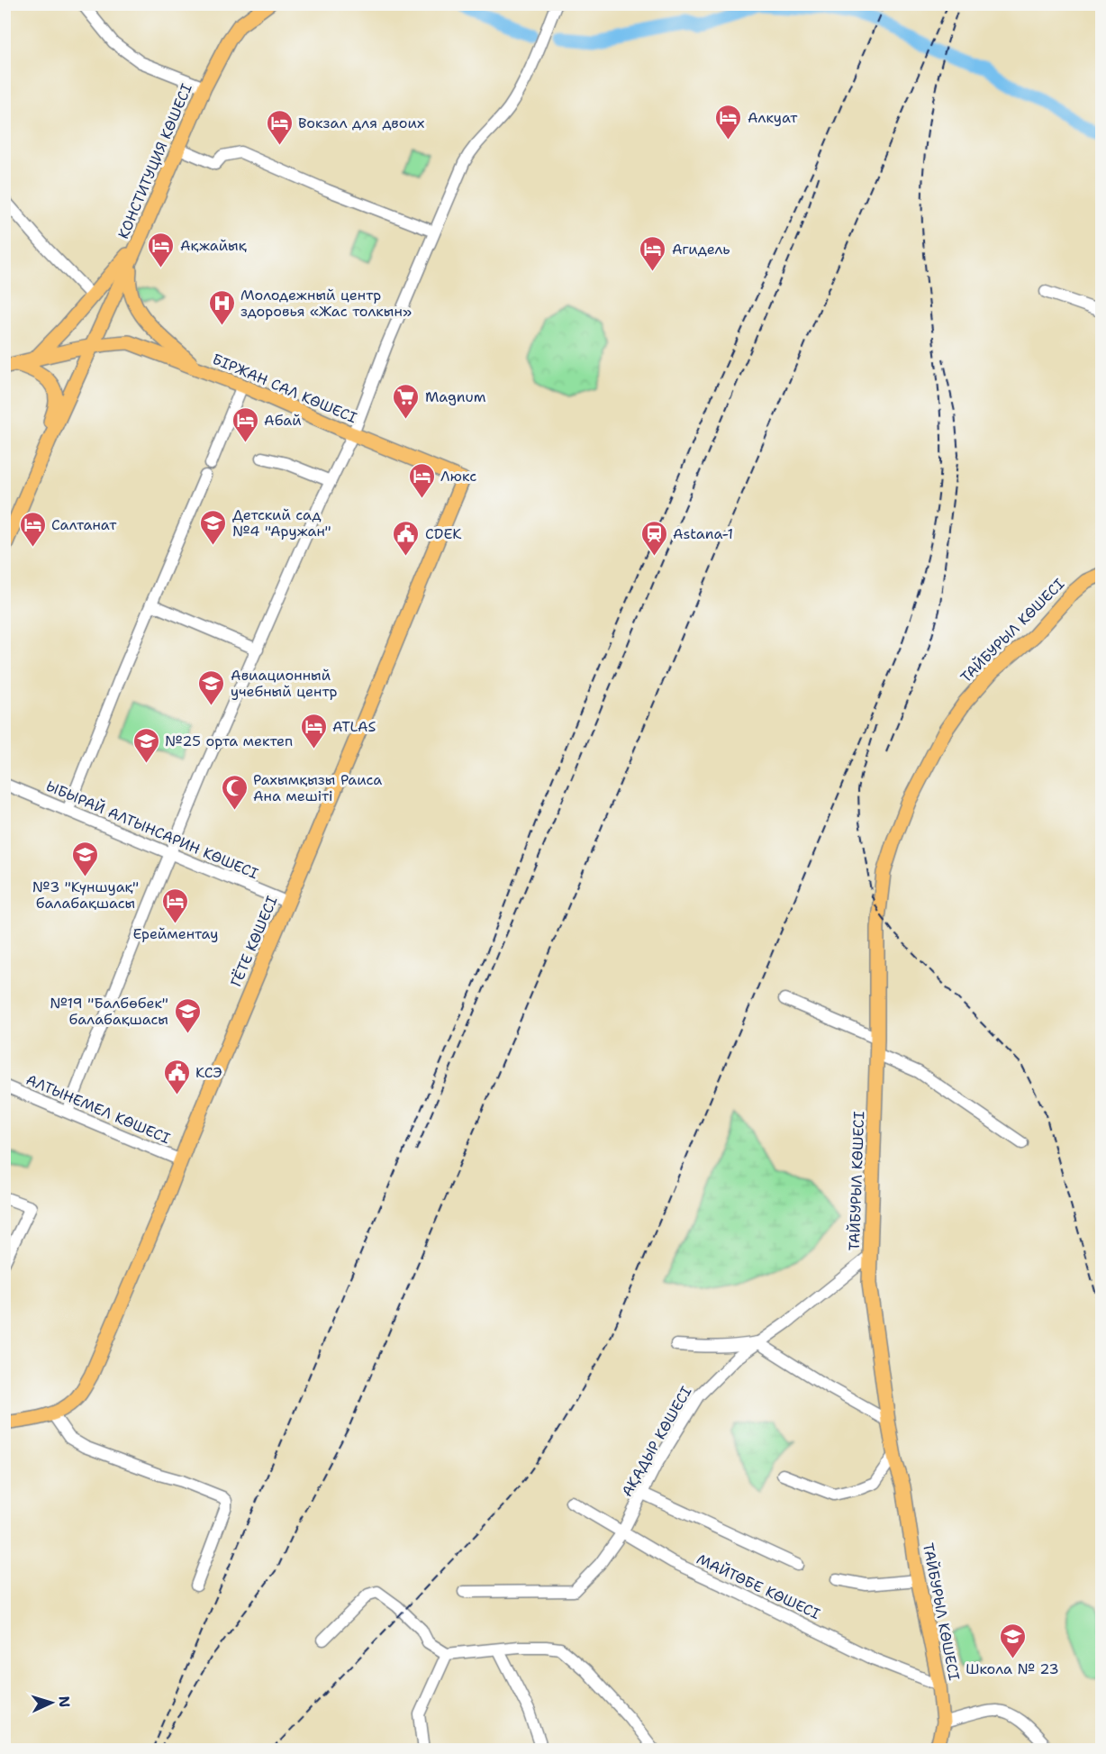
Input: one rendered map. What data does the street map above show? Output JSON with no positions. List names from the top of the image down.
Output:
{
  "streets": {
    "main road": [
      "КОНСТИТУЦИЯ КӨШЕСІ",
      "БІРЖАН САЛ КӨШЕСІ",
      "ТАЙБУРЫЛ КӨШЕСІ",
      "ГЁТЕ КӨШЕСІ"
    ],
    "street": [
      "ЫБЫРАЙ АЛТЫНСАРИН КӨШЕСІ",
      "АЛТЫНЕМЕЛ КӨШЕСІ",
      "АҚАДЫР КӨШЕСІ",
      "МАЙТӨБЕ КӨШЕСІ"
    ]
  },
  "crossings": [
    ["КОНСТИТУЦИЯ КӨШЕСІ", "БІРЖАН САЛ КӨШЕСІ"],
    ["БІРЖАН САЛ КӨШЕСІ", "ГЁТЕ КӨШЕСІ"],
    ["ТАЙБУРЫЛ КӨШЕСІ", "АҚАДЫР КӨШЕСІ"],
    ["ТАЙБУРЫЛ КӨШЕСІ", "МАЙТӨБЕ КӨШЕСІ"],
    ["ЫБЫРАЙ АЛТЫНСАРИН КӨШЕСІ", "ГЁТЕ КӨШЕСІ"],
    ["ГЁТЕ КӨШЕСІ", "АЛТЫНЕМЕЛ КӨШЕСІ"],
    ["АҚАДЫР КӨШЕСІ", "МАЙТӨБЕ КӨШЕСІ"]
  ],
  "places": {
    "hotel": [
      "Алкуат",
      "Вокзал для двоих",
      "Ақжайық",
      "Агидель",
      "Абай",
      "Люкс",
      "Салтанат",
      "ATLAS",
      "Ерейментау"
    ],
    "hospital": ["Молодежный центр здоровья «Жас толкын»"],
    "supermarket": ["Magnum"],
    "school or university": [
      "Детский сад №4 \"Аружан\"",
      "Авиационный учебный центр",
      "№25 орта мектеп",
      "№3 \"Күншуақ\" балабақшасы",
      "№19 \"Балбөбек\" балабақшасы",
      "Школа № 23"
    ],
    "public building": ["CDEK", "КСЭ"],
    "station": ["Astana-1"],
    "mosque": ["Рахымқызы Раиса Ана мешіті"]
  },
  "north": "right"
}
